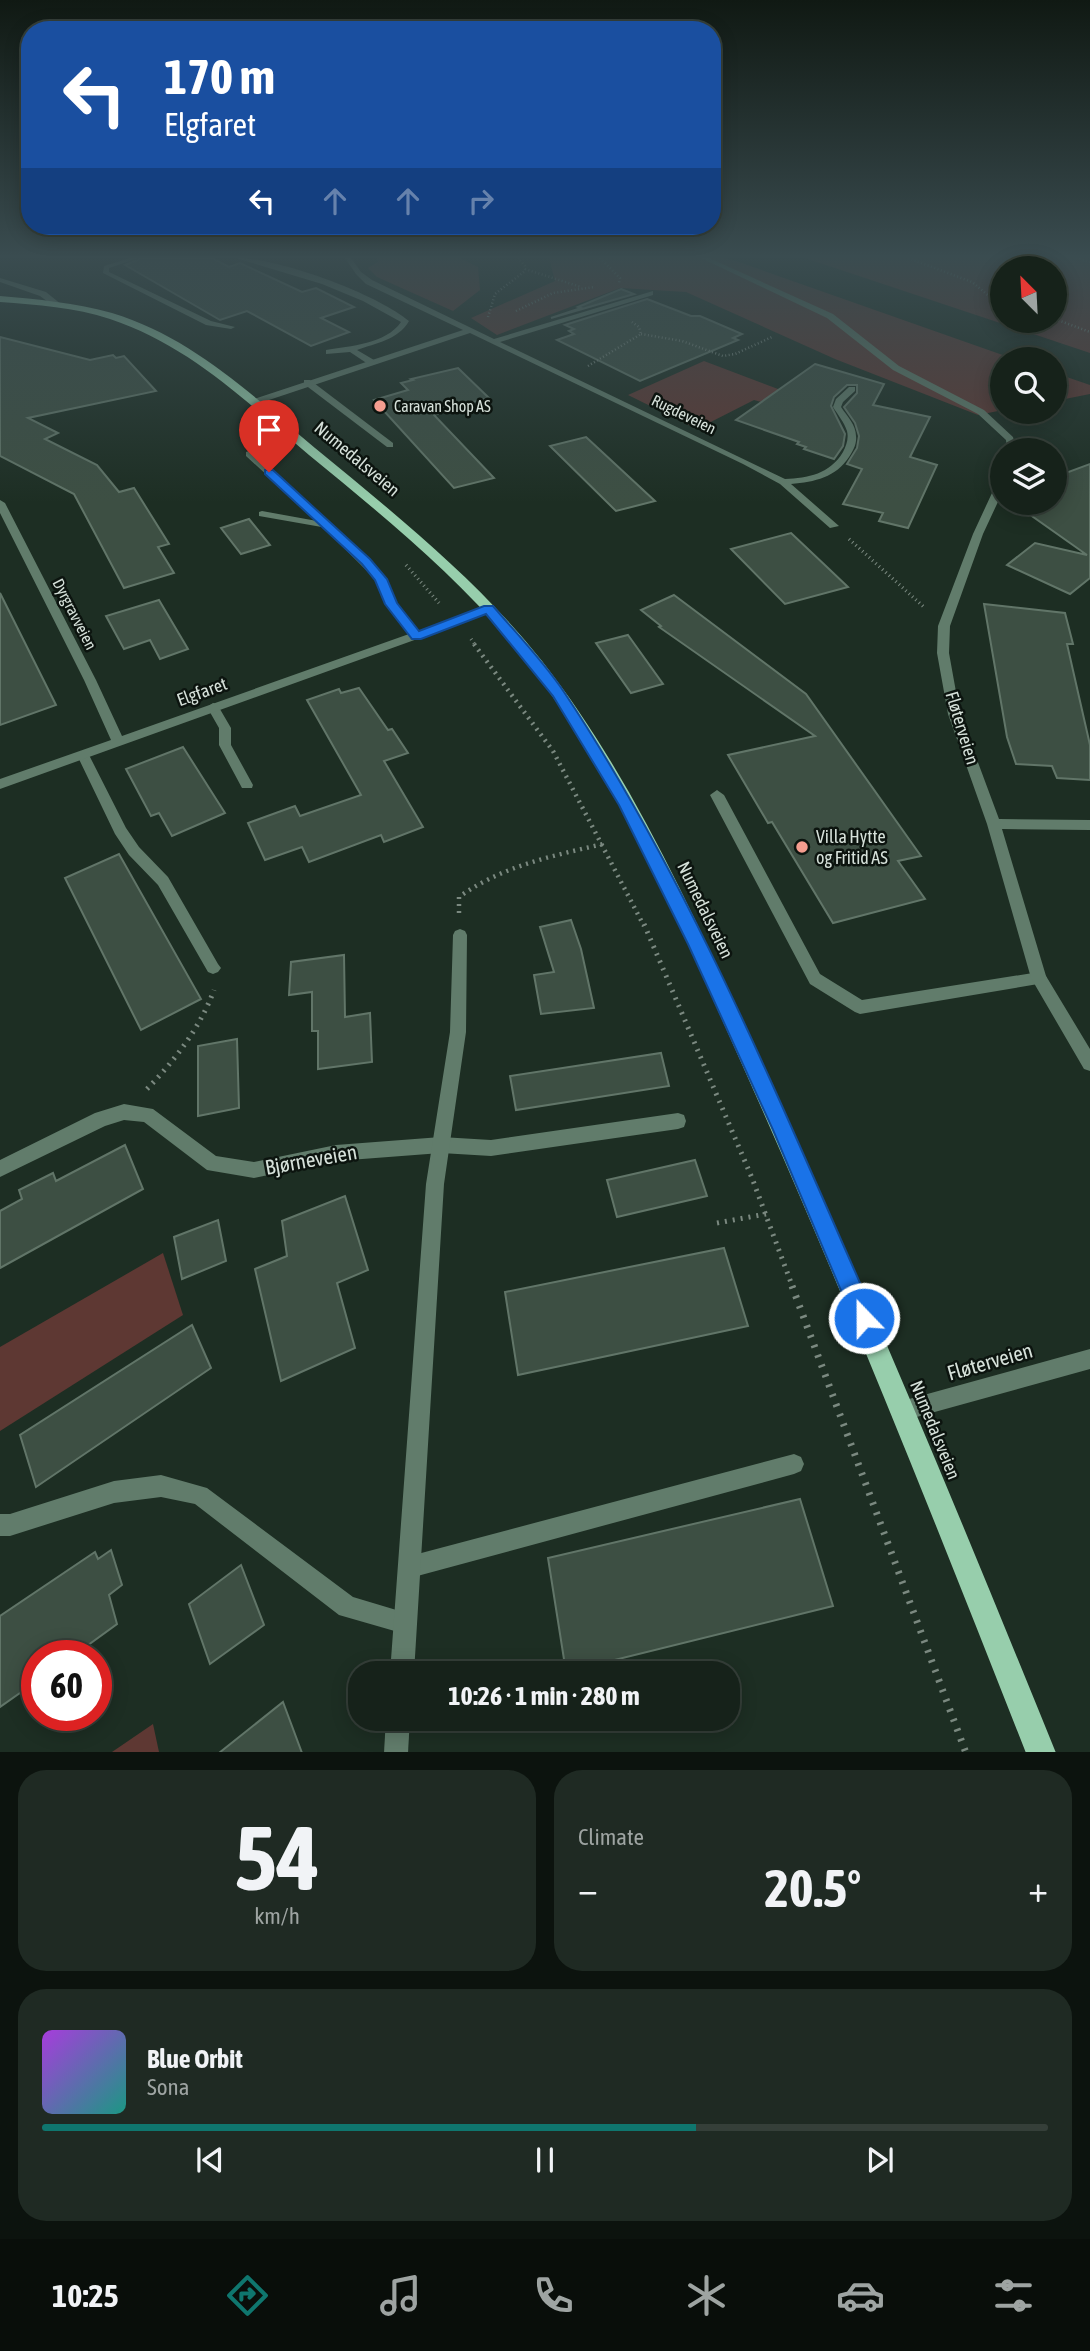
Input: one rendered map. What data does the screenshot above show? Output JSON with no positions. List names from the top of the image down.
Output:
{
  "streets": {
    "main road": ["Numedalsveien"],
    "street": [
      "Rugdeveien",
      "Dyrgravveien",
      "Elgfaret",
      "Fløterveien",
      "Bjørneveien"
    ]
  },
  "crossings": [
    ["Numedalsveien", "Elgfaret"],
    ["Numedalsveien", "Fløterveien"],
    ["Dyrgravveien", "Elgfaret"]
  ],
  "places": ["Caravan Shop AS", "Villa Hytte og Fritid AS"],
  "north": "top left",
  "page": {
    "turn": ["170 m", "Elgfaret"],
    "limit": "60",
    "trip": "10:26 · 1 min · 280 m",
    "tile": [
      ["54", "km/h"],
      "Climate"
    ],
    "heat": ["−", "20.5°", "+"],
    "song": ["Blue Orbit", "Sona"],
    "tabs": "10:25"
  }
}
